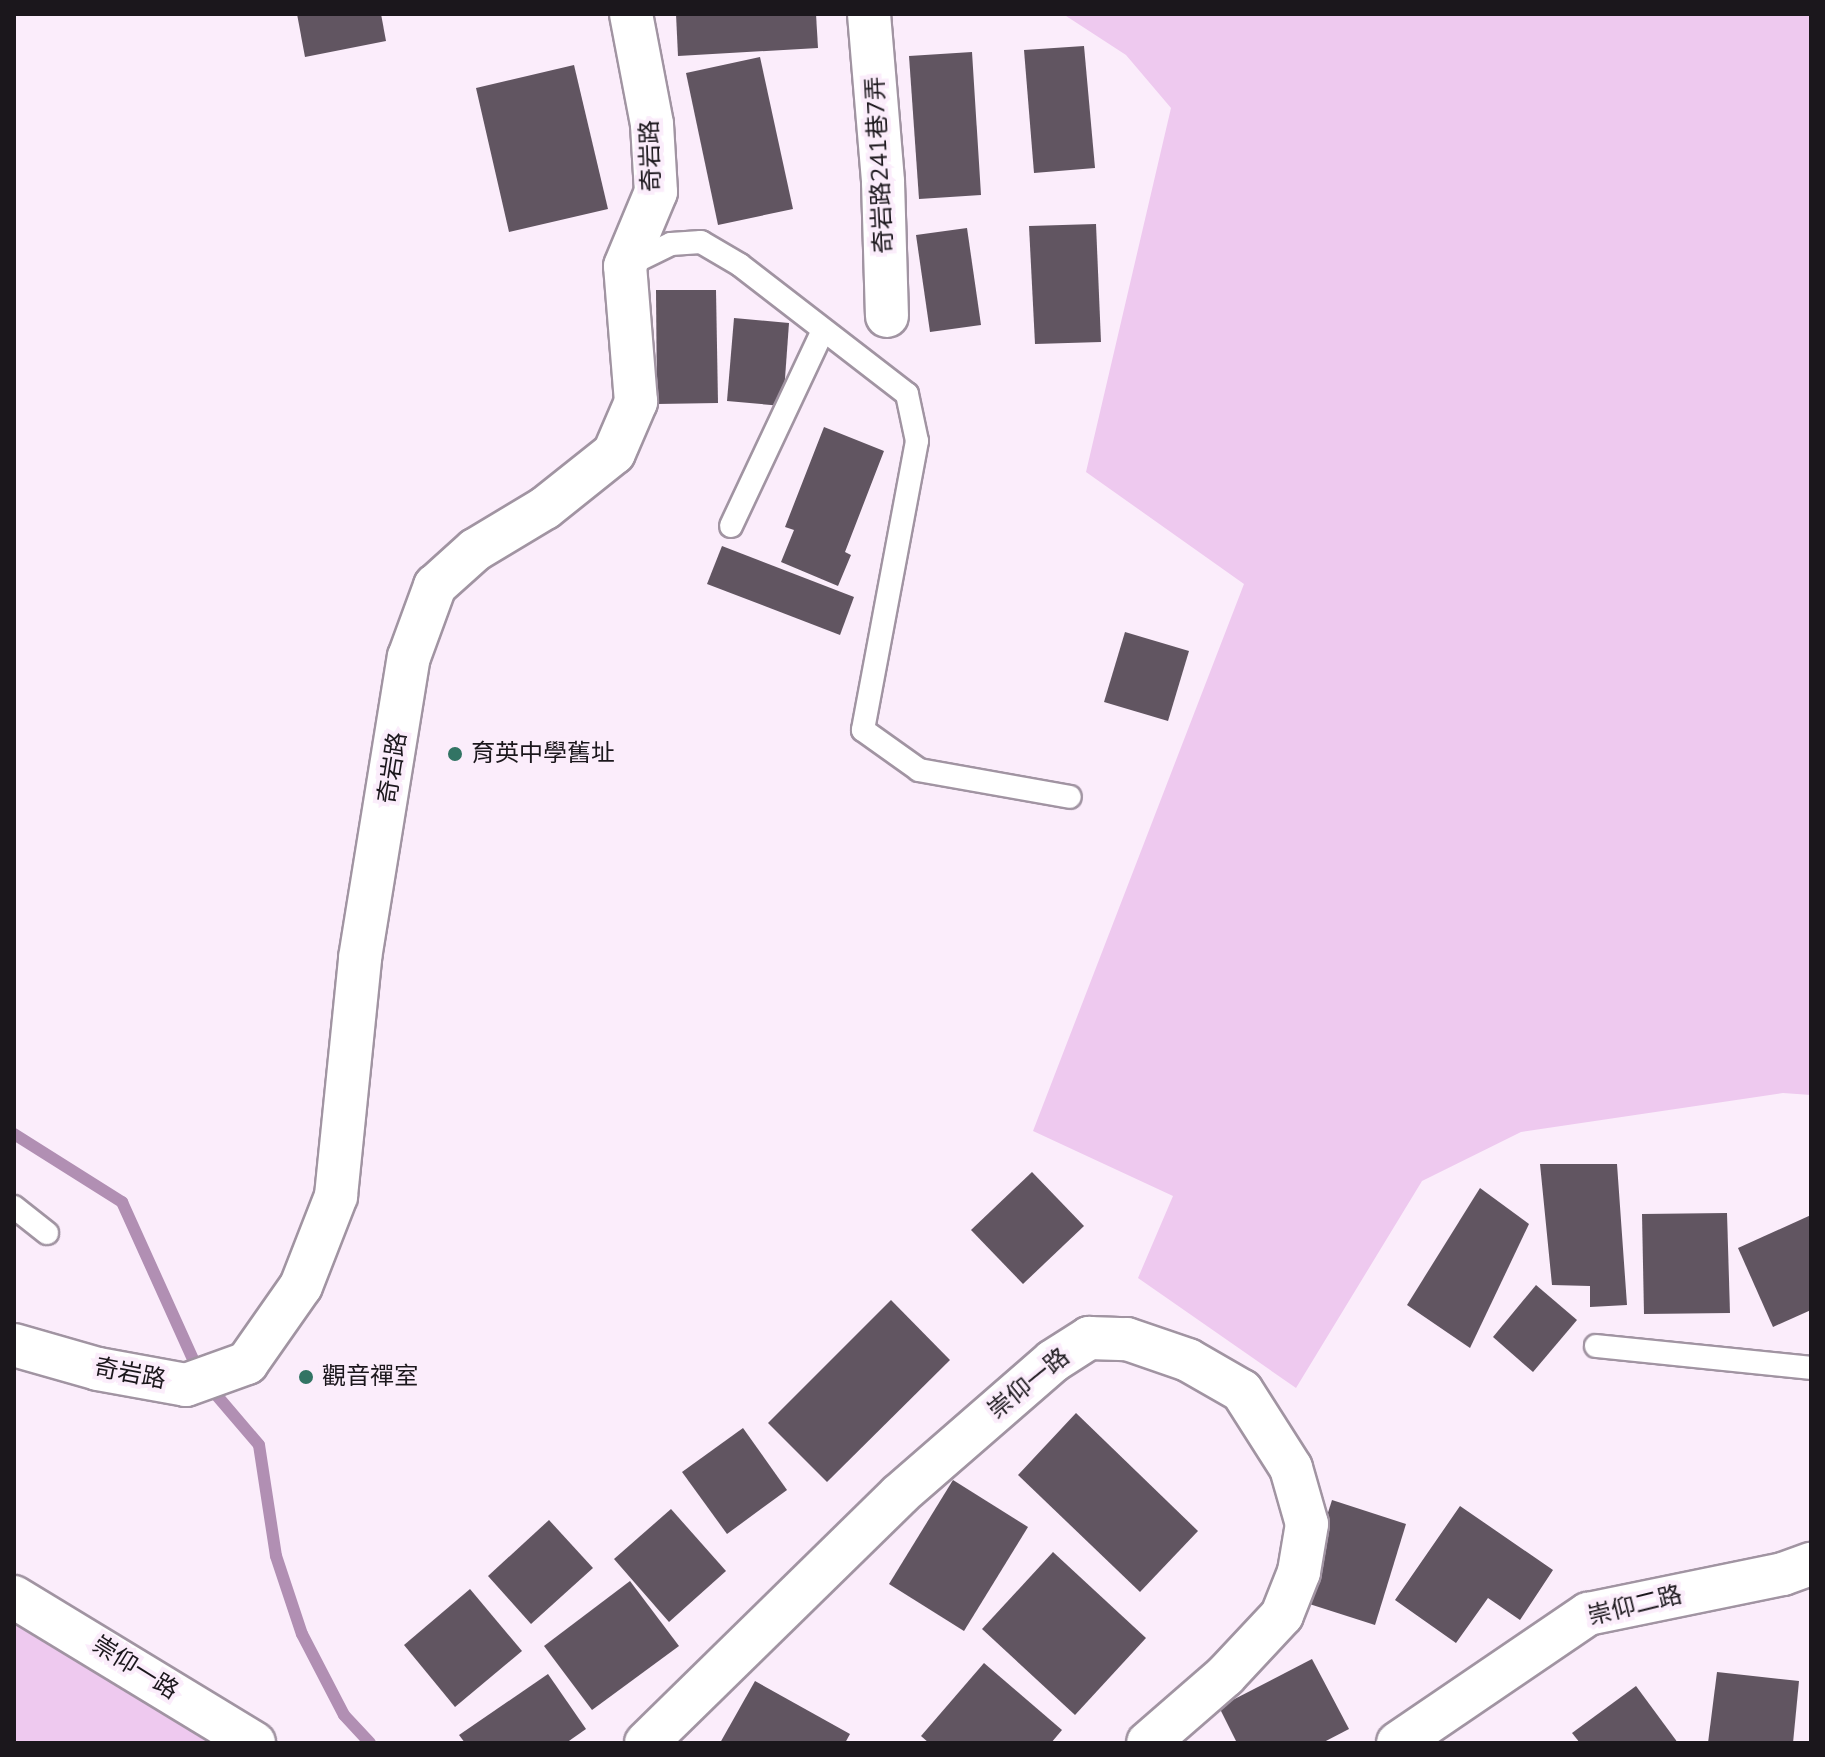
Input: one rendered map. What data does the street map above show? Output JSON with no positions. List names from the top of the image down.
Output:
{
  "streets": {
    "street": [
      "奇岩路",
      "奇岩路241巷7弄",
      "崇仰一路",
      "崇仰二路"
    ]
  },
  "places": ["育英中學舊址", "觀音禪室"]
}
